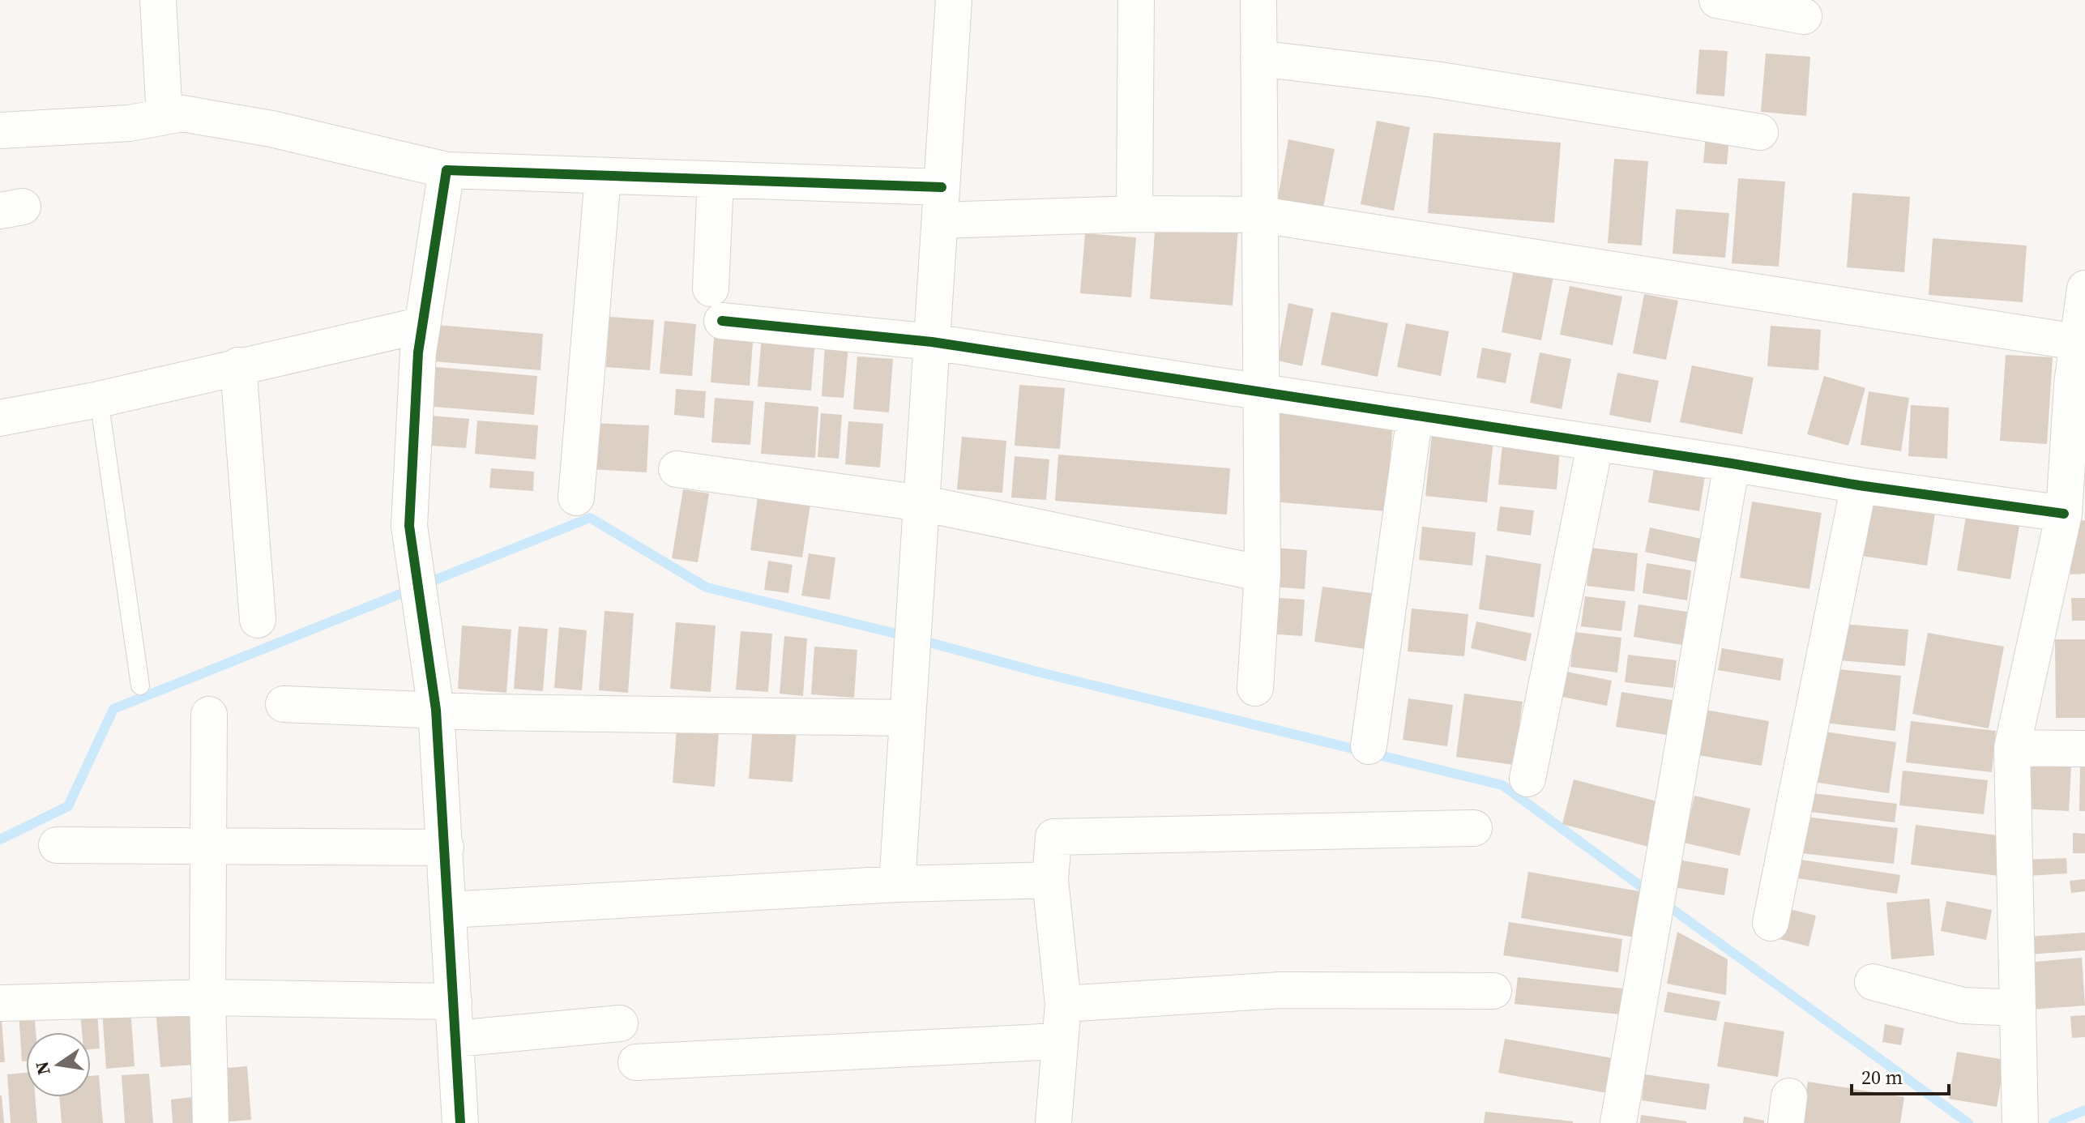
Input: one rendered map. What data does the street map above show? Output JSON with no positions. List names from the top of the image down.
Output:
{
  "scale_bar": "20 m",
  "north": "left"
}
